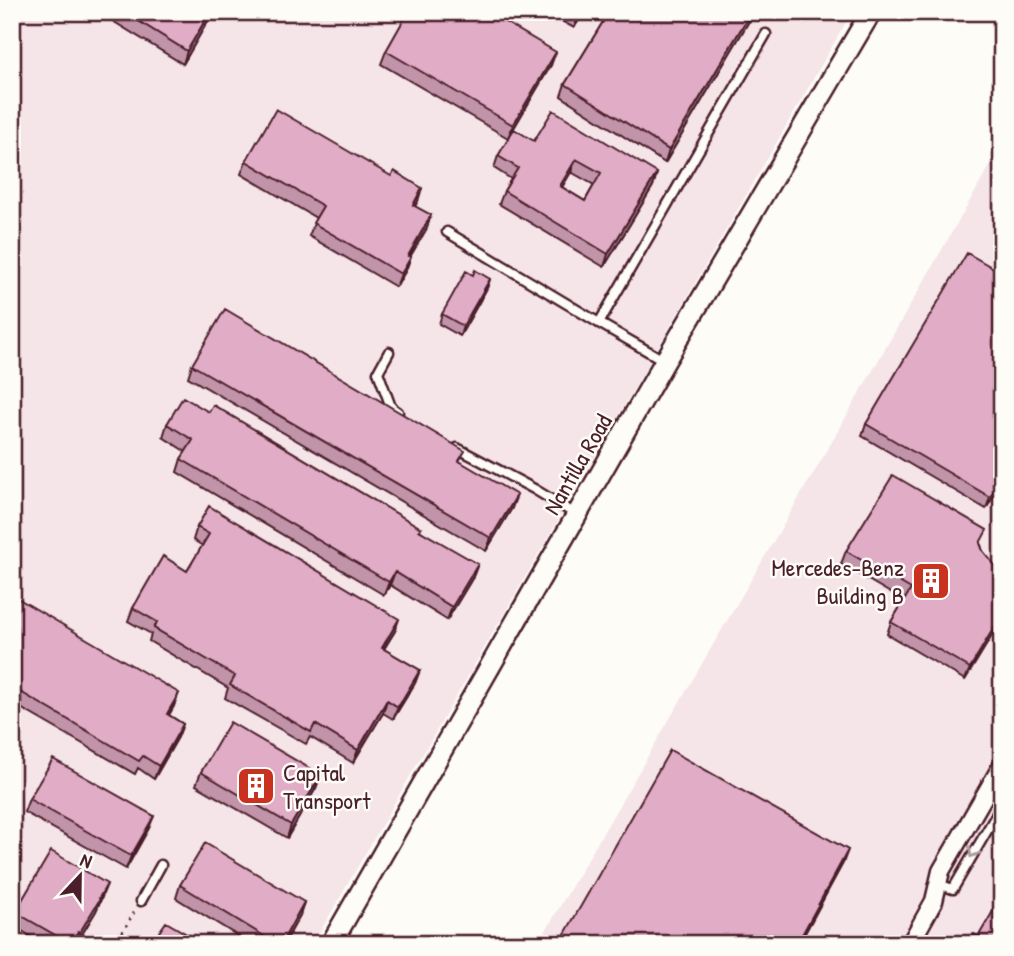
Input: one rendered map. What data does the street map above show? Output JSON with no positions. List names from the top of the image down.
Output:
{
  "streets": {
    "street": ["Nantilla Road"]
  },
  "places": {
    "building": ["Mercedes-Benz Building B", "Capital Transport"]
  },
  "north": "top"
}
